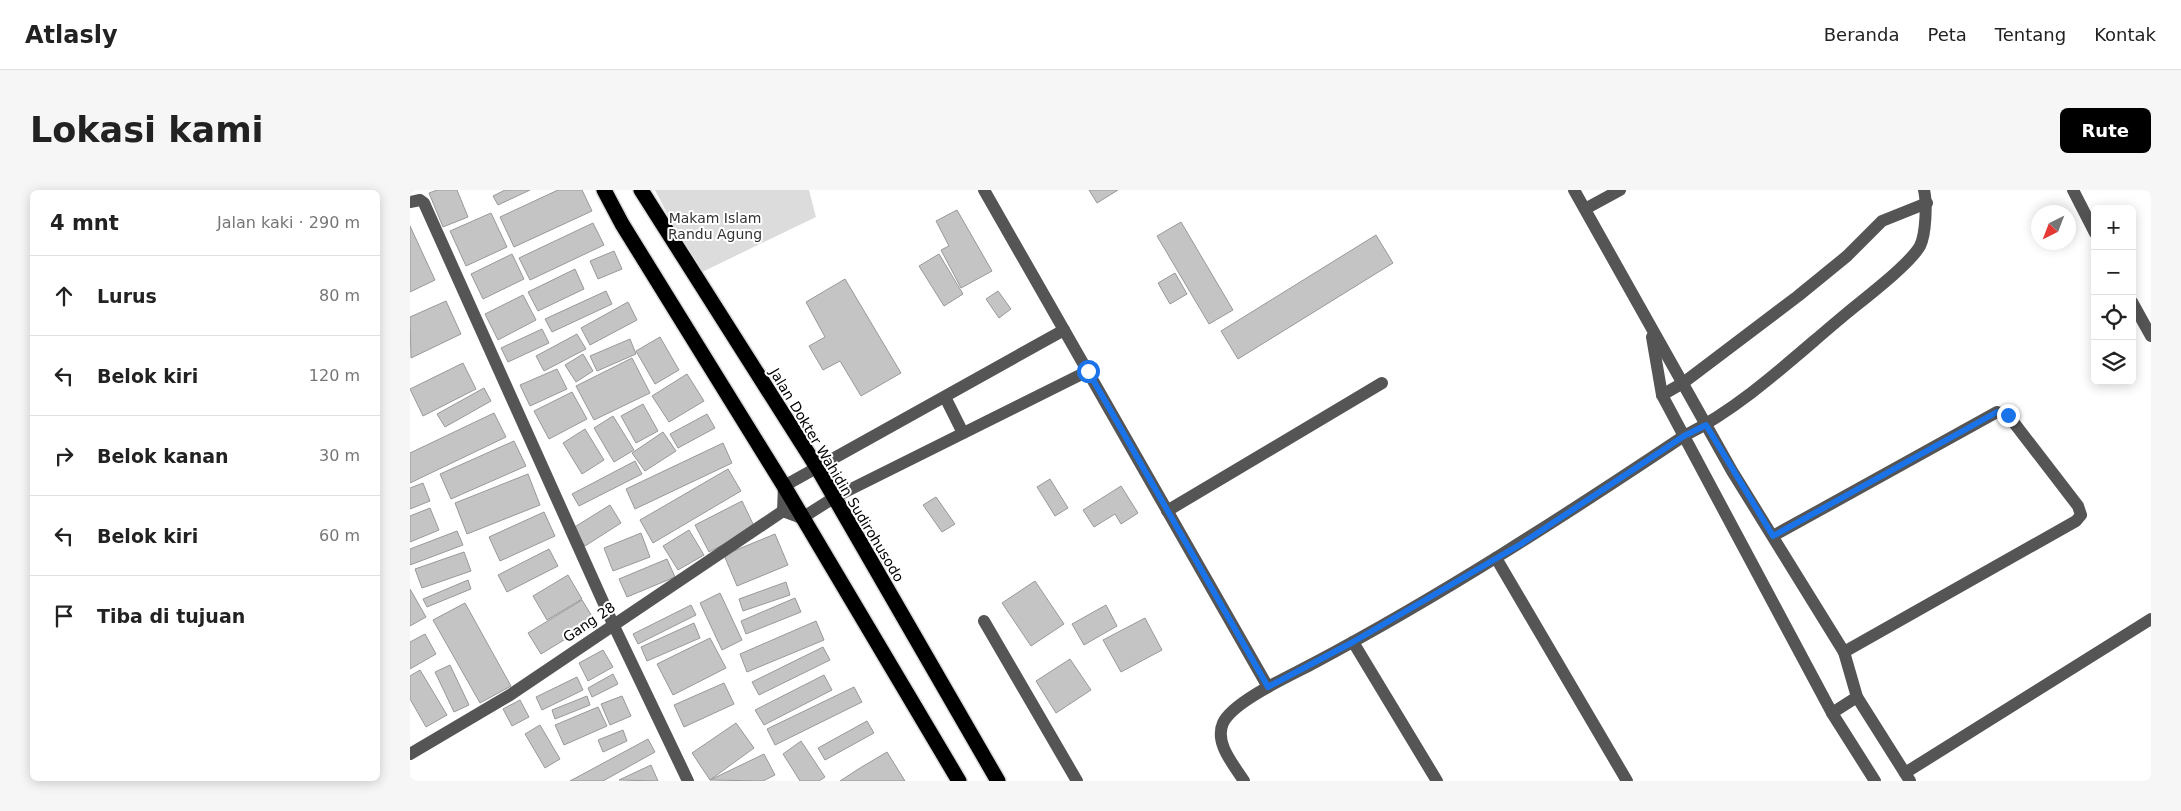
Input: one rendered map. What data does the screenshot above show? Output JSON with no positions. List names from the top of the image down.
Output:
{
  "streets": {
    "highway": ["Jalan Dokter Wahidin Sudirohusodo"],
    "street": ["Gang 28"]
  },
  "parks": ["Makam Islam Randu Agung"],
  "north": "bottom left",
  "page": {
    "header": "Atlasly",
    "nav": [
      "Beranda",
      "Peta",
      "Tentang",
      "Kontak"
    ],
    "buttons": "Rute",
    "title": "Lokasi kami",
    "heading": ["4 mnt", "Jalan kaki · 290 m"],
    "map_buttons": ["+", "−"],
    "list": [
      ["Lurus", "80 m"],
      ["Belok kiri", "120 m"],
      ["Belok kanan", "30 m"],
      ["Belok kiri", "60 m"],
      "Tiba di tujuan"
    ]
  }
}
